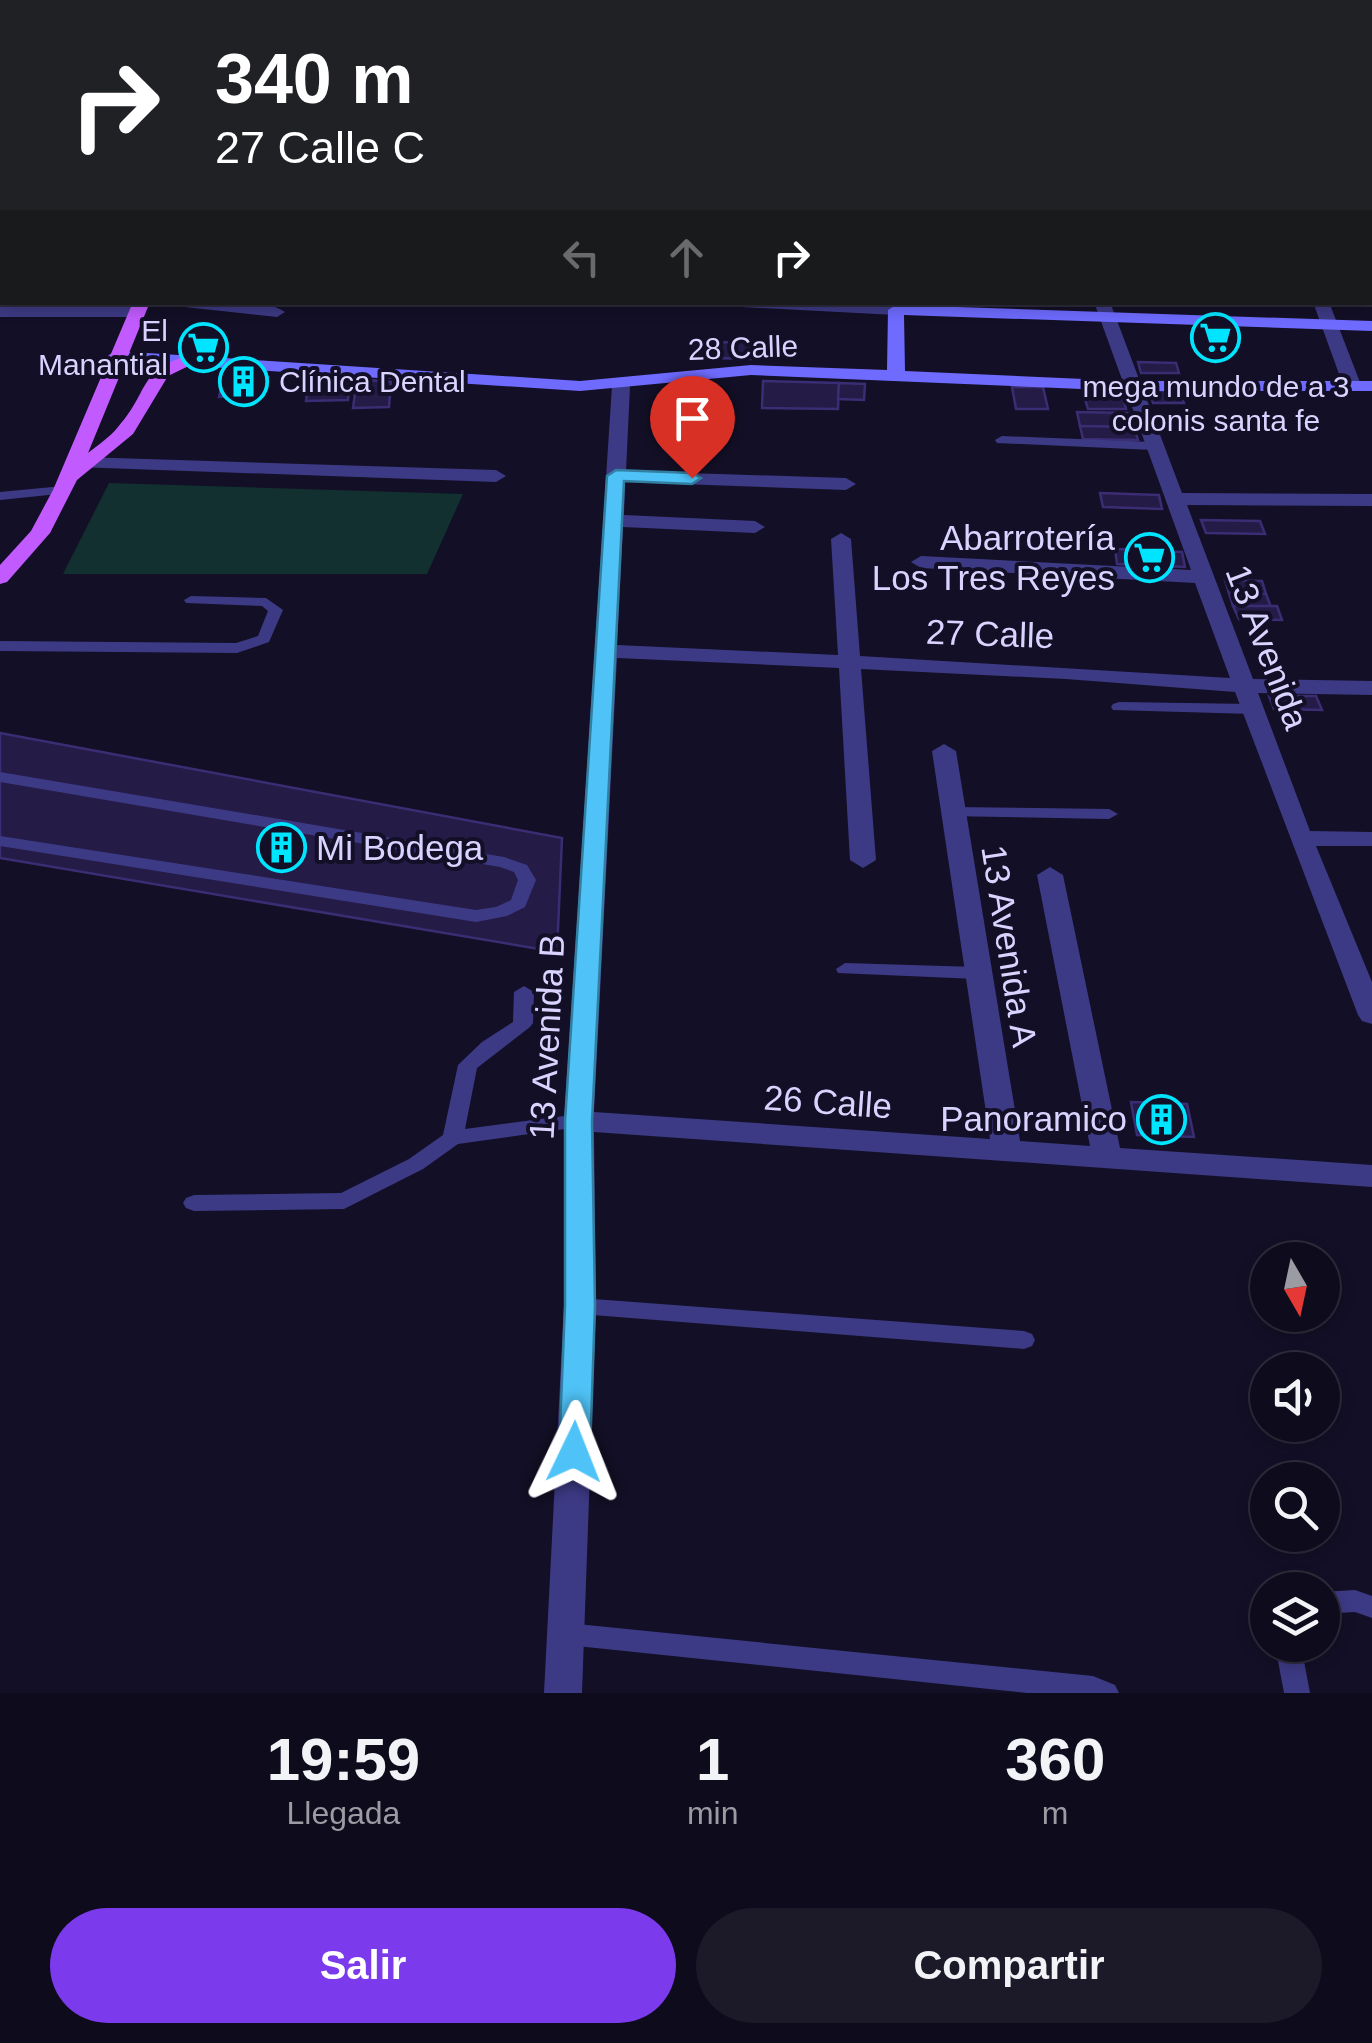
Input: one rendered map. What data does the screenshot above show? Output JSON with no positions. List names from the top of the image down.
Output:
{
  "streets": {
    "main road": ["28 Calle"],
    "street": [
      "27 Calle",
      "13 Avenida",
      "13 Avenida A",
      "13 Avenida B",
      "26 Calle"
    ]
  },
  "crossings": [
    ["28 Calle", "13 Avenida"],
    ["28 Calle", "13 Avenida B"],
    ["27 Calle", "13 Avenida"],
    ["27 Calle", "13 Avenida B"],
    ["13 Avenida A", "26 Calle"],
    ["13 Avenida B", "26 Calle"]
  ],
  "places": {
    "supermarket": ["mega mundo de a 3 colonis santa fe", "El Manantial", "Abarrotería Los Tres Reyes"],
    "building": ["Clínica Dental", "Mi Bodega", "Panoramico"]
  },
  "north": "bottom",
  "page": {
    "turn": ["340 m", "27 Calle C"],
    "eta": [
      "19:59",
      "Llegada",
      "1",
      "min",
      "360",
      "m"
    ],
    "buttons": ["Salir", "Compartir"]
  }
}
